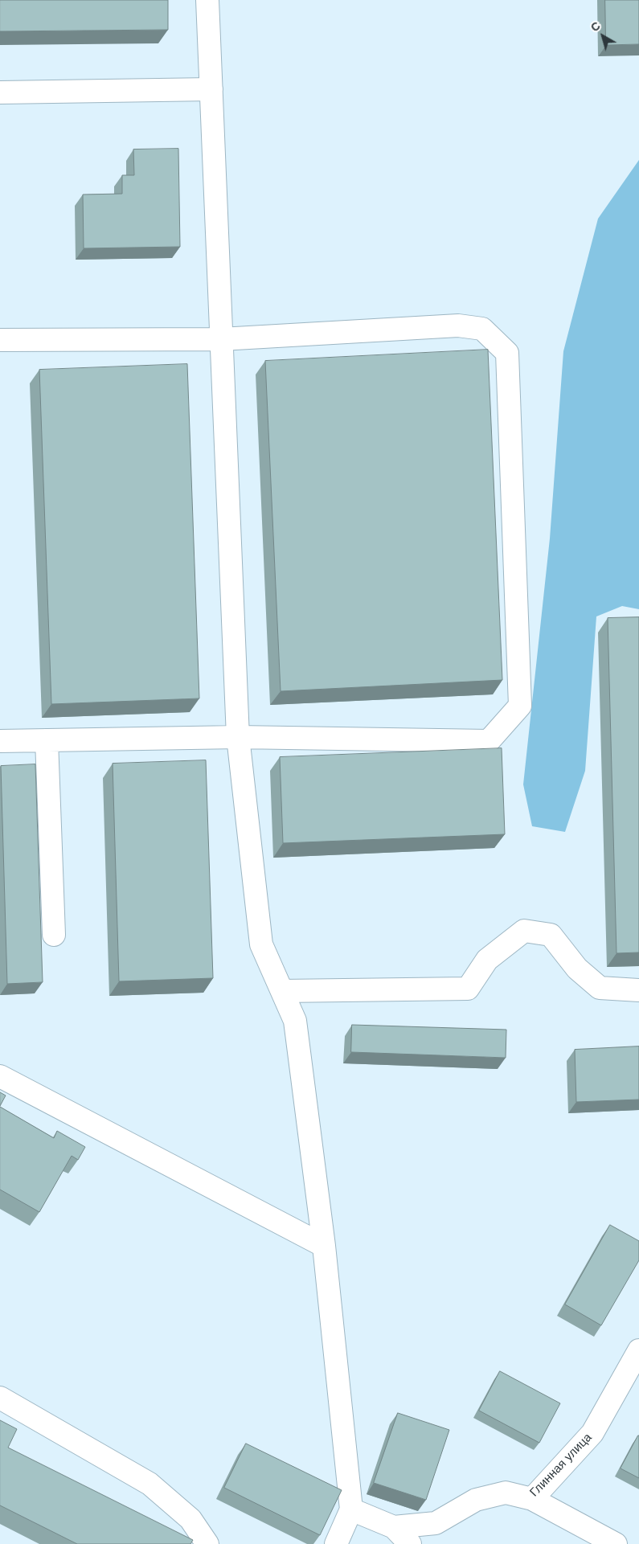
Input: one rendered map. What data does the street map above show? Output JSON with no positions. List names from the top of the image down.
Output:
{
  "streets": {
    "street": ["Глинная улица"]
  },
  "north": "top left"
}
